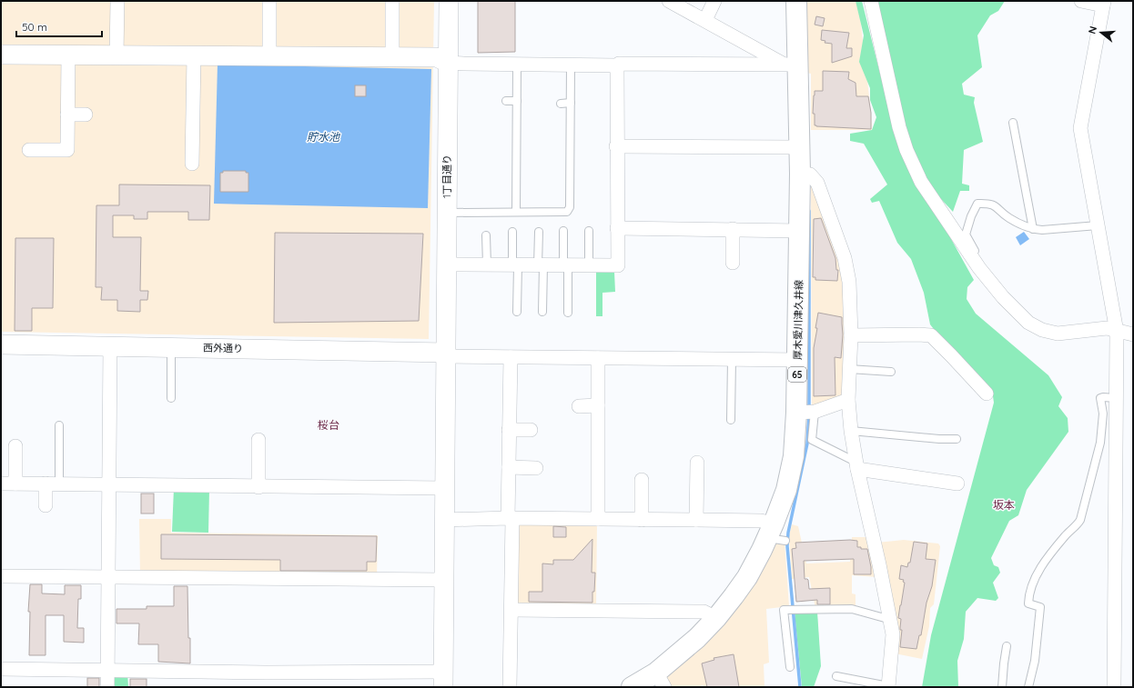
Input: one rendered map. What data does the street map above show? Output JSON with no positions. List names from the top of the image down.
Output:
{
  "streets": {
    "main road": ["厚木愛川津久井線", "65"],
    "street": ["1丁目通り", "西外通り"]
  },
  "crossings": [
    ["1丁目通り", "西外通り"]
  ],
  "districts": ["桜台", "坂本"],
  "water": ["貯水池"],
  "scale_bar": "50 m",
  "north": "left"
}
